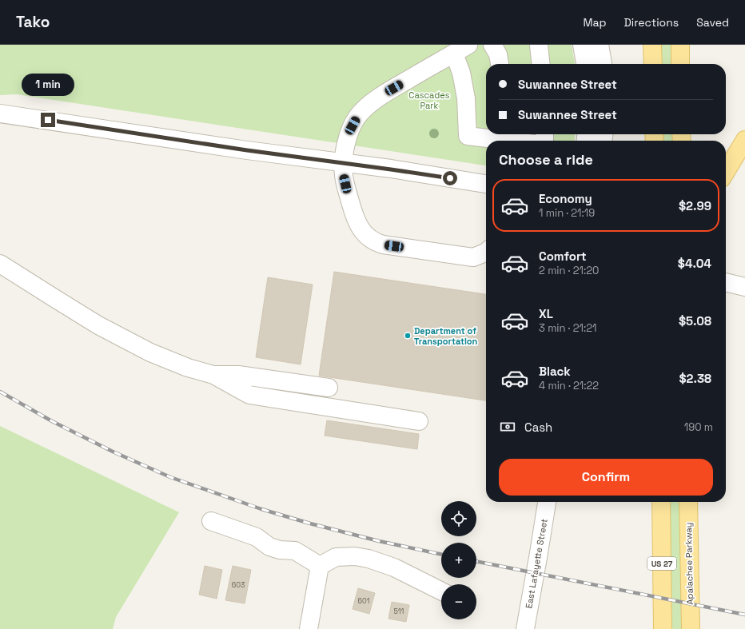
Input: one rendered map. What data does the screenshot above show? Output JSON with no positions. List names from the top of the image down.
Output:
{
  "streets": {
    "main road": ["US 27", "Apalachee Parkway"],
    "street": ["East Lafayette Street"]
  },
  "parks": ["Cascades Park"],
  "places": ["Department of Transportation"],
  "house_numbers": ["603", "601", "511"],
  "page": {
    "header": "Tako",
    "nav": ["Map", "Directions", "Saved"],
    "banner": ["Suwannee Street", "Suwannee Street"],
    "bubble": "1 min",
    "heading": "Choose a ride",
    "list": [
      {
        "name": "Economy",
        "note": "1 min · 21:19",
        "value": "$2.99"
      },
      {
        "name": "Comfort",
        "note": "2 min · 21:20",
        "value": "$4.04"
      },
      {
        "name": "XL",
        "note": "3 min · 21:21",
        "value": "$5.08"
      },
      {
        "name": "Black",
        "note": "4 min · 21:22",
        "value": "$2.38"
      }
    ],
    "pay": ["Cash", "190 m"],
    "buttons": "Confirm",
    "map_buttons": ["+", "−"]
  }
}
